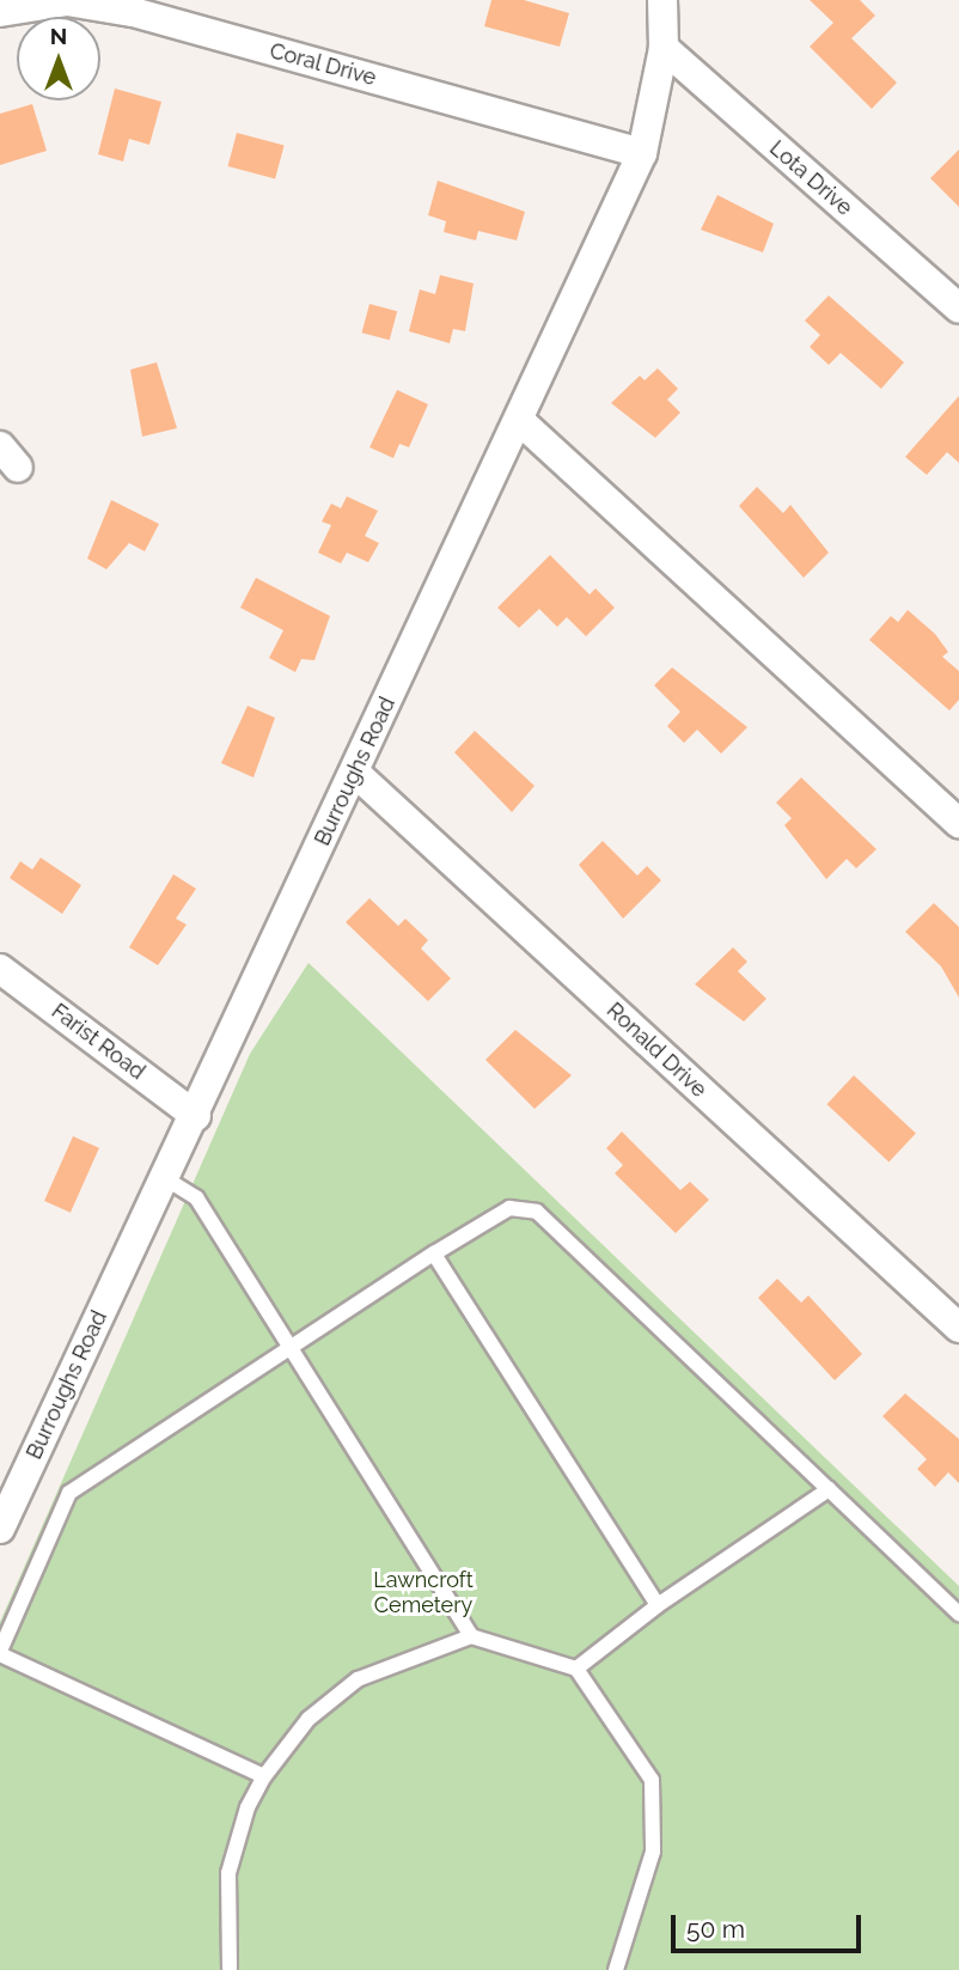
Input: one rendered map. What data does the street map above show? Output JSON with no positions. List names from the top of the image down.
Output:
{
  "streets": {
    "street": [
      "Coral Drive",
      "Lota Drive",
      "Burroughs Road",
      "Farist Road",
      "Ronald Drive"
    ]
  },
  "crossings": [
    ["Coral Drive", "Burroughs Road"],
    ["Lota Drive", "Burroughs Road"],
    ["Burroughs Road", "Farist Road"],
    ["Burroughs Road", "Ronald Drive"]
  ],
  "parks": ["Lawncroft Cemetery"],
  "scale_bar": "50 m",
  "north": "top"
}
